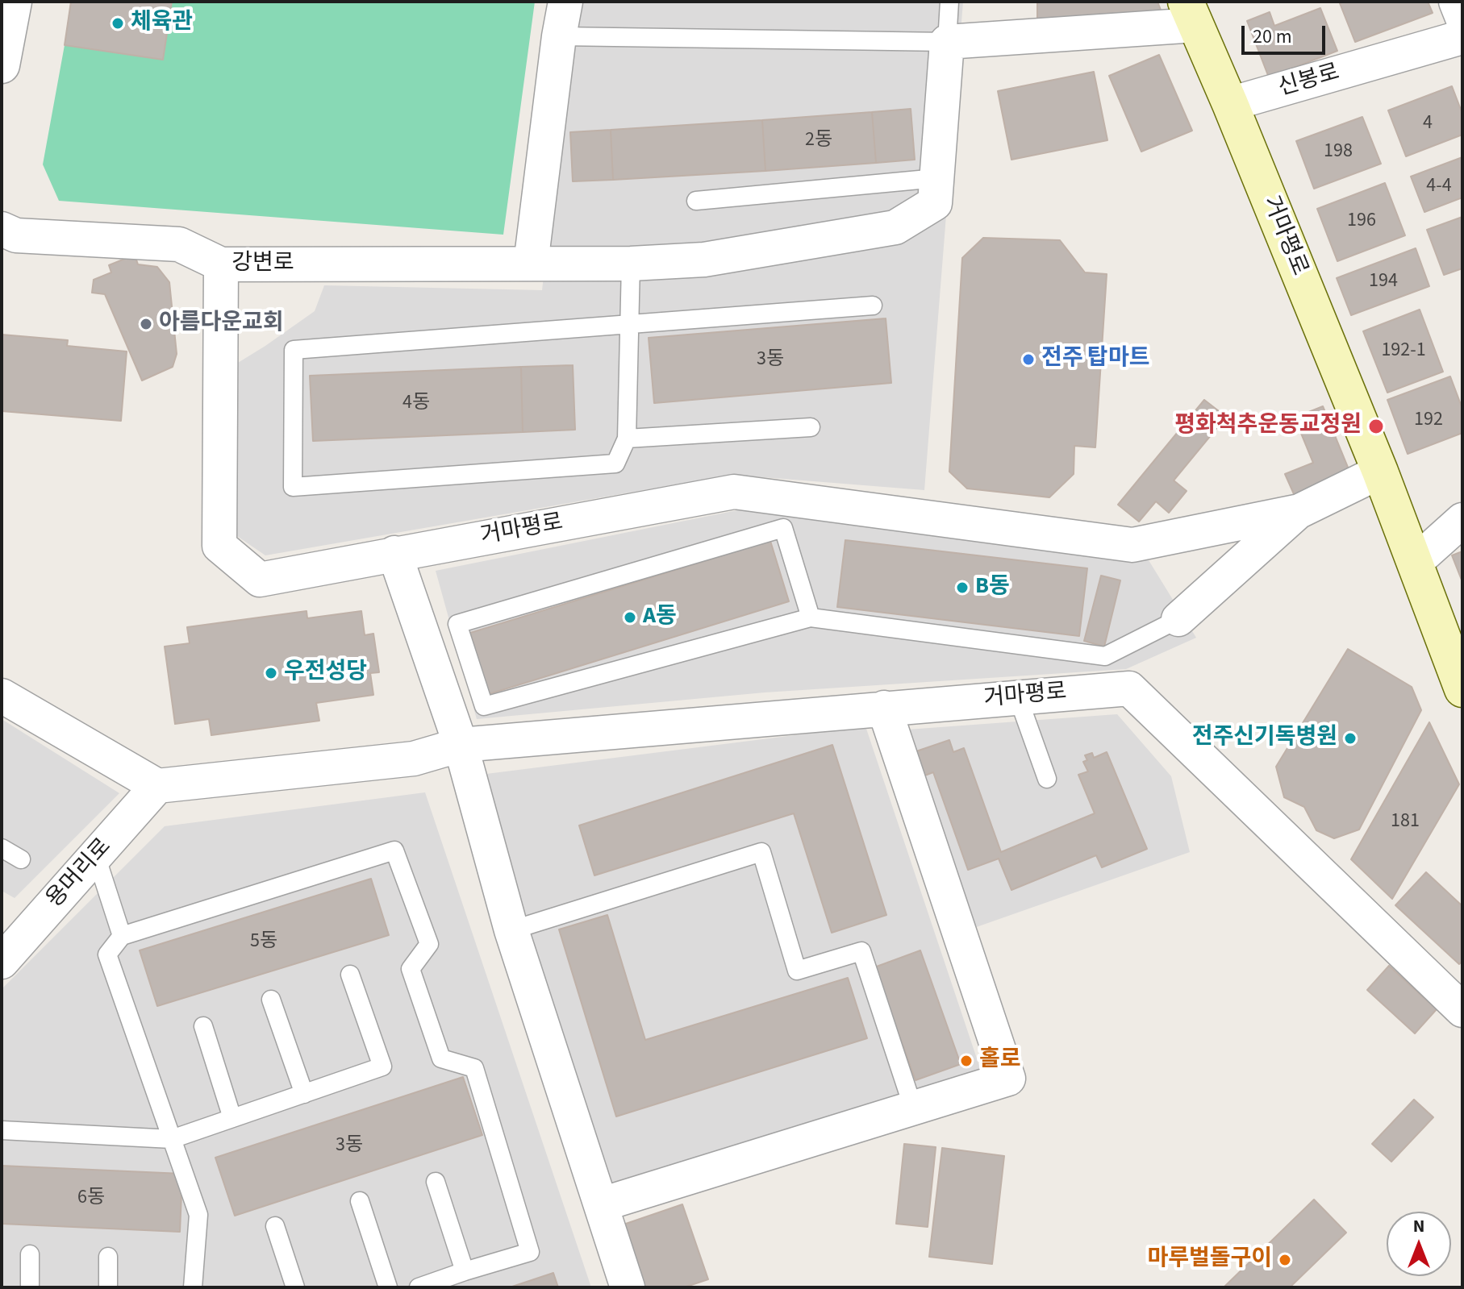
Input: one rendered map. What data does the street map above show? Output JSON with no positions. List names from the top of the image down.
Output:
{
  "streets": {
    "main road": ["거마평로"],
    "street": ["신봉로", "강변로", "용머리로"]
  },
  "crossings": [
    ["신봉로", "거마평로"],
    ["거마평로", "강변로"],
    ["거마평로", "용머리로"]
  ],
  "places": [
    "체육관",
    "아름다운교회",
    "전주 탑마트",
    "평화척추운동교정원",
    "B동",
    "A동",
    "우전성당",
    "전주신기독병원",
    "홀로",
    "마루벌돌구이"
  ],
  "house_numbers": [
    "4",
    "2동",
    "198",
    "4-4",
    "196",
    "194",
    "192-1",
    "3동",
    "4동",
    "192",
    "181",
    "5동",
    "3동",
    "6동"
  ],
  "scale_bar": "20 m",
  "north": "top"
}
